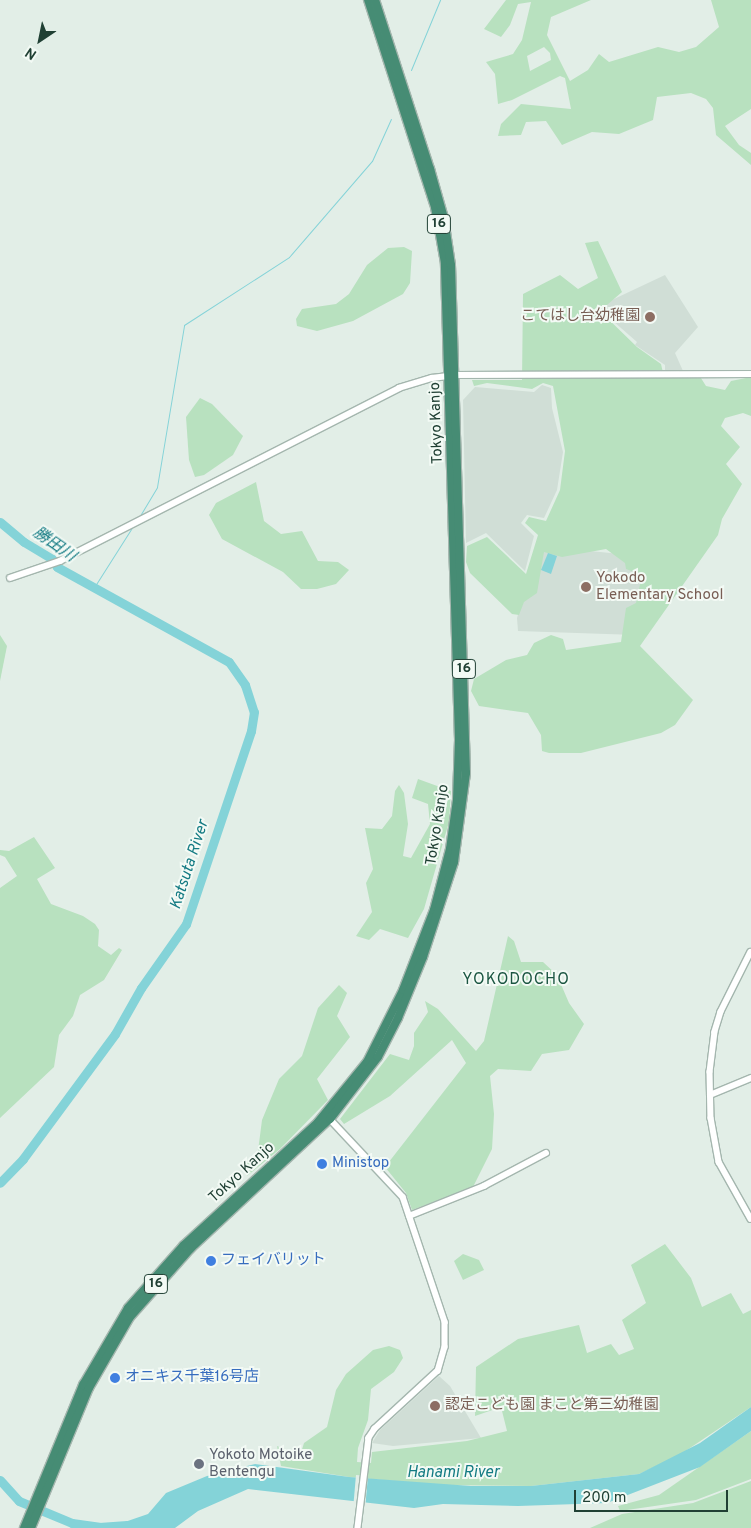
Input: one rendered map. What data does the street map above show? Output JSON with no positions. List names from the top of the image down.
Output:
{
  "streets": {
    "highway": ["16", "Tokyo Kanjo"]
  },
  "districts": ["YOKODOCHO"],
  "water": ["勝田川", "Katsuta River", "Hanami River"],
  "places": [
    "こてはし台幼稚園",
    "Yokodo Elementary School",
    "Ministop",
    "フェイバリット",
    "オニキス千葉16号店",
    "認定こども園 まこと第三幼稚園",
    "Yokoto Motoike Bentengu"
  ],
  "scale_bar": "200 m",
  "north": "bottom left"
}
